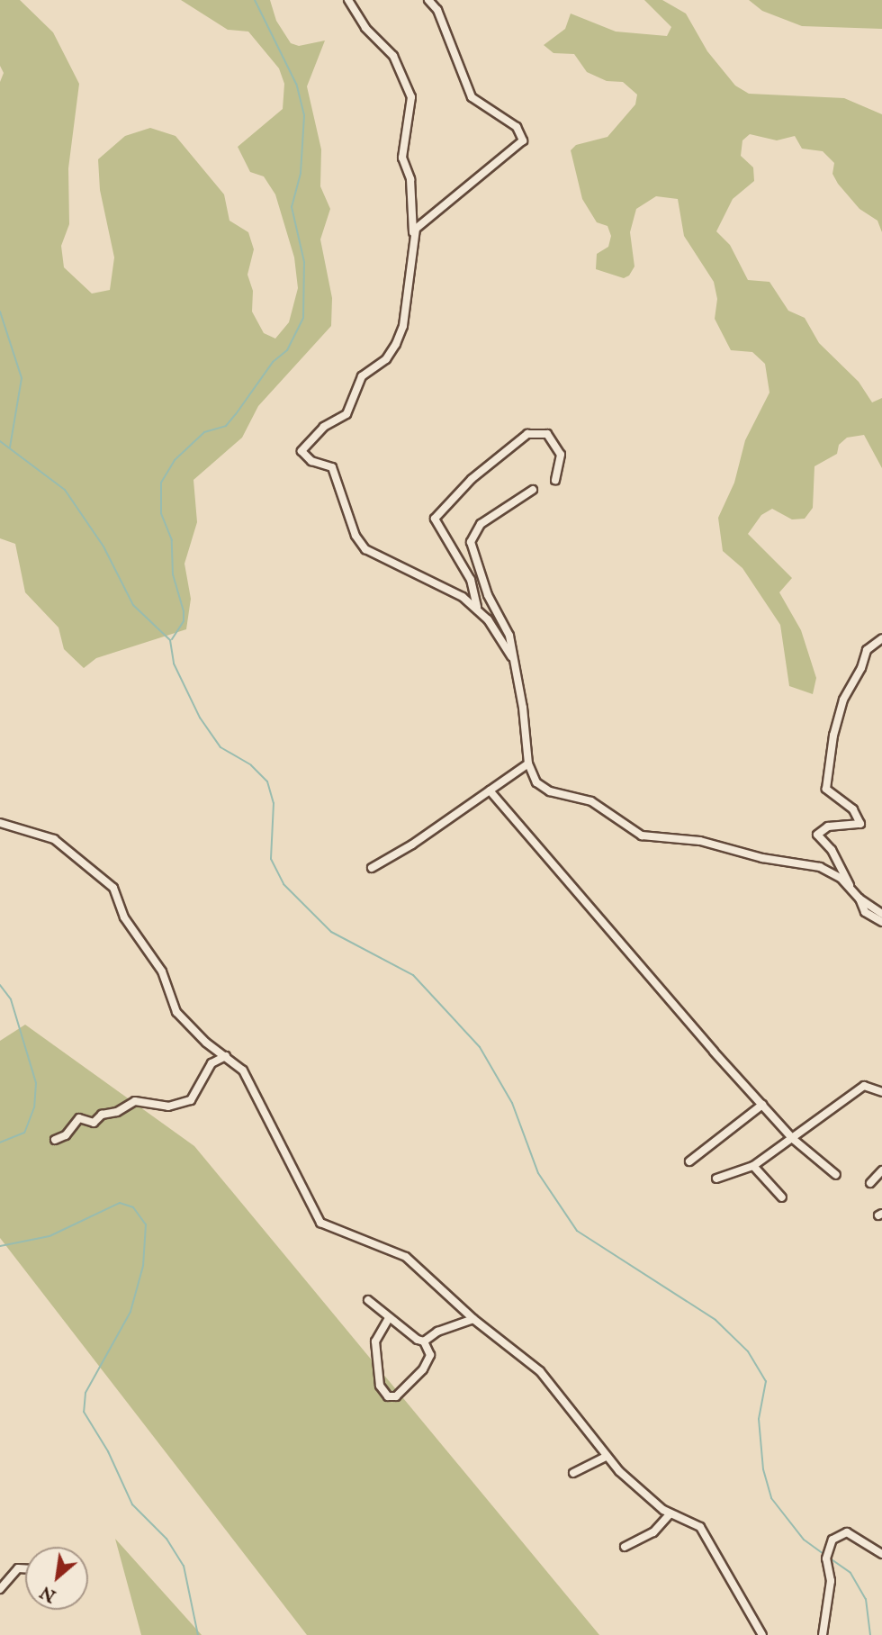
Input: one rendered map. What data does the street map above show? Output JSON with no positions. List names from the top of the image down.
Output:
{
  "north": "bottom left"
}
